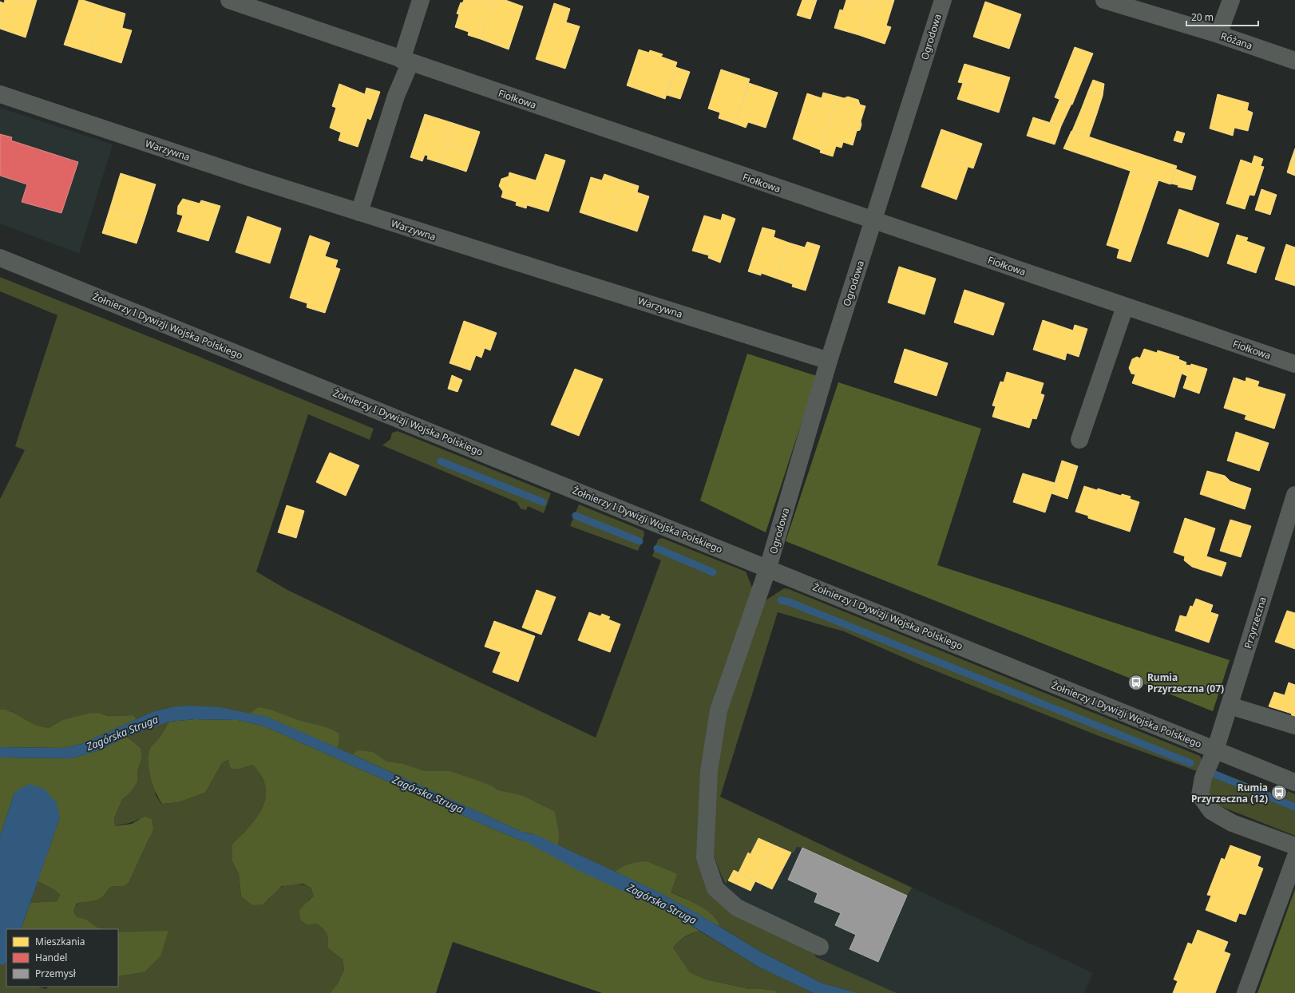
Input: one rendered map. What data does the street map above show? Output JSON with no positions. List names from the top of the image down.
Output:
{
  "streets": {
    "street": [
      "Ogrodowa",
      "Różana",
      "Fiołkowa",
      "Warzywna",
      "Żołnierzy I Dywizji Wojska Polskiego",
      "Przyrzeczna"
    ]
  },
  "crossings": [
    ["Ogrodowa", "Fiołkowa"],
    ["Ogrodowa", "Warzywna"],
    ["Ogrodowa", "Żołnierzy I Dywizji Wojska Polskiego"],
    ["Żołnierzy I Dywizji Wojska Polskiego", "Przyrzeczna"]
  ],
  "water": ["Zagórska Struga"],
  "places": {
    "bus stop": ["Rumia Przyrzeczna (07)", "Rumia Przyrzeczna (12)"]
  },
  "legend": ["Mieszkania", "Handel", "Przemysł"],
  "scale_bar": "20 m"
}
